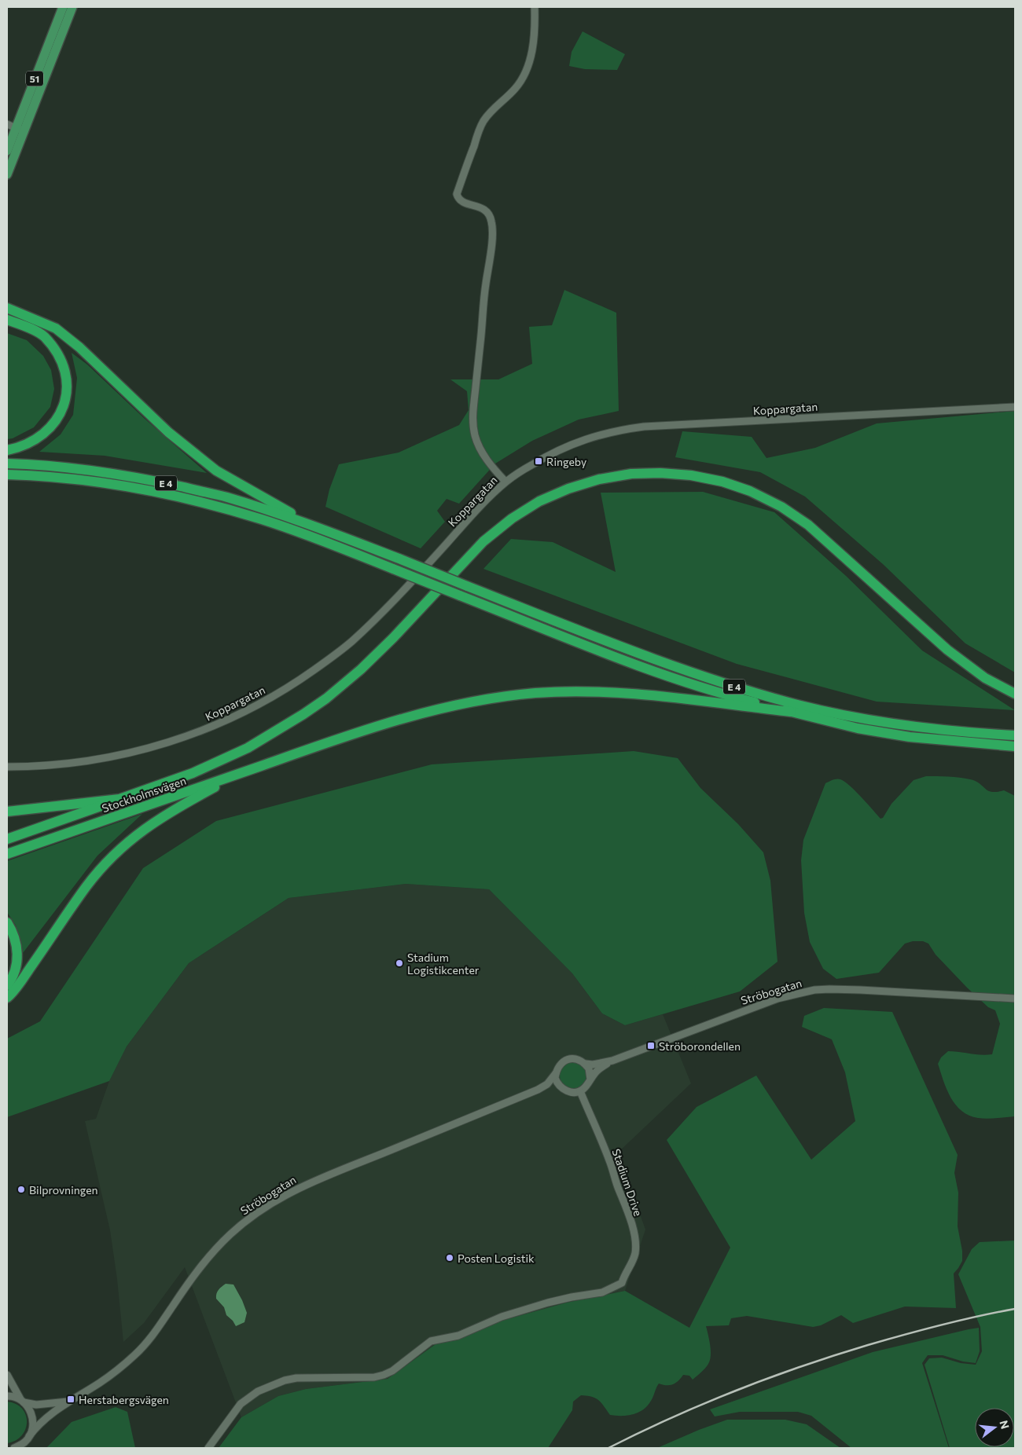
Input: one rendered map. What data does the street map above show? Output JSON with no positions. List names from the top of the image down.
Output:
{
  "streets": {
    "highway": ["E 4", "Stockholmsvägen"],
    "main road": ["51"],
    "street": ["Koppargatan", "Ströbogatan", "Stadium Drive"]
  },
  "crossings": [
    ["E 4", "Stockholmsvägen"],
    ["Ströbogatan", "Stadium Drive"]
  ],
  "places": {
    "transit": ["Ringeby", "Ströborondellen", "Herstabergsvägen"],
    "other": ["Stadium Logistikcenter", "Bilprovningen", "Posten Logistik"]
  },
  "north": "right"
}
